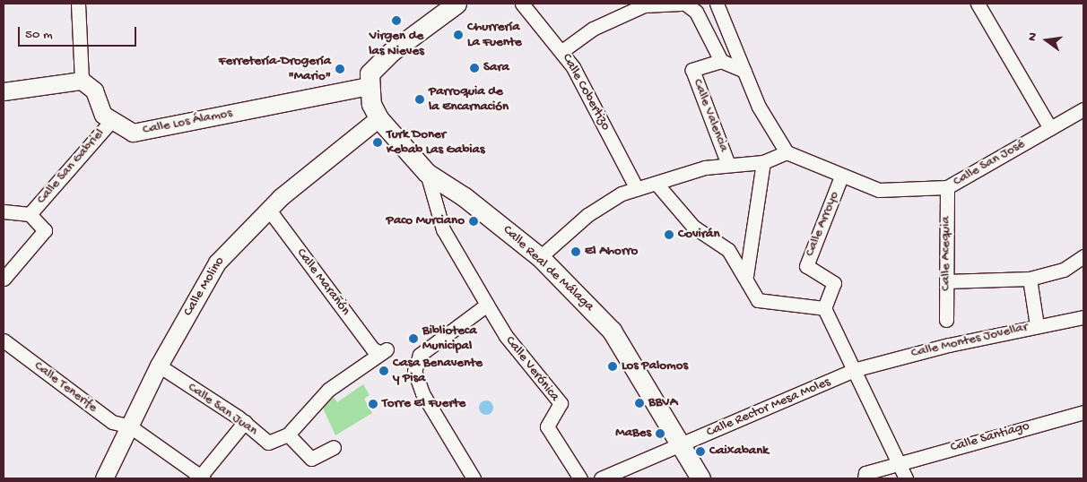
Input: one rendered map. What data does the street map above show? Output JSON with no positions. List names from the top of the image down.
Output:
{
  "streets": {
    "main road": ["Calle Real de Málaga"],
    "street": [
      "Calle Cobertizo",
      "Calle Valencia",
      "Calle Los Álamos",
      "Calle San José",
      "Calle San Gabriel",
      "Calle Arroyo",
      "Calle Acequia",
      "Calle Marañón",
      "Calle Molino",
      "Calle Montes Jovellar",
      "Calle Verónica",
      "Calle Tenerife",
      "Calle Rector Mesa Moles",
      "Calle San Juan",
      "Calle Santiago"
    ]
  },
  "crossings": [
    ["Calle Cobertizo", "Calle Valencia"],
    ["Calle Valencia", "Calle San José"],
    ["Calle Valencia", "Calle Real de Málaga"],
    ["Calle Los Álamos", "Calle San Gabriel"],
    ["Calle Los Álamos", "Calle Real de Málaga"],
    ["Calle San José", "Calle Arroyo"],
    ["Calle San José", "Calle Acequia"],
    ["Calle Real de Málaga", "Calle Molino"],
    ["Calle Real de Málaga", "Calle Verónica"],
    ["Calle Real de Málaga", "Calle Rector Mesa Moles"],
    ["Calle Marañón", "Calle Molino"],
    ["Calle Marañón", "Calle San Juan"],
    ["Calle Molino", "Calle Tenerife"],
    ["Calle Molino", "Calle San Juan"],
    ["Calle Montes Jovellar", "Calle Rector Mesa Moles"]
  ],
  "places": [
    "Virgen de las Nieves",
    "Churrería La Fuente",
    "Sara",
    "Ferretería-Drogería \"Mario\"",
    "Parroquia de la Encarnación",
    "Turk Doner Kebab Las Gabias",
    "Paco Murciano",
    "Covirán",
    "El Ahorro",
    "Biblioteca Municipal",
    "Los Palomos",
    "Casa Benavente y Pisa",
    "BBVA",
    "Torre El Fuerte",
    "MaBes",
    "Caixabank"
  ],
  "scale_bar": "50 m",
  "north": "left"
}
